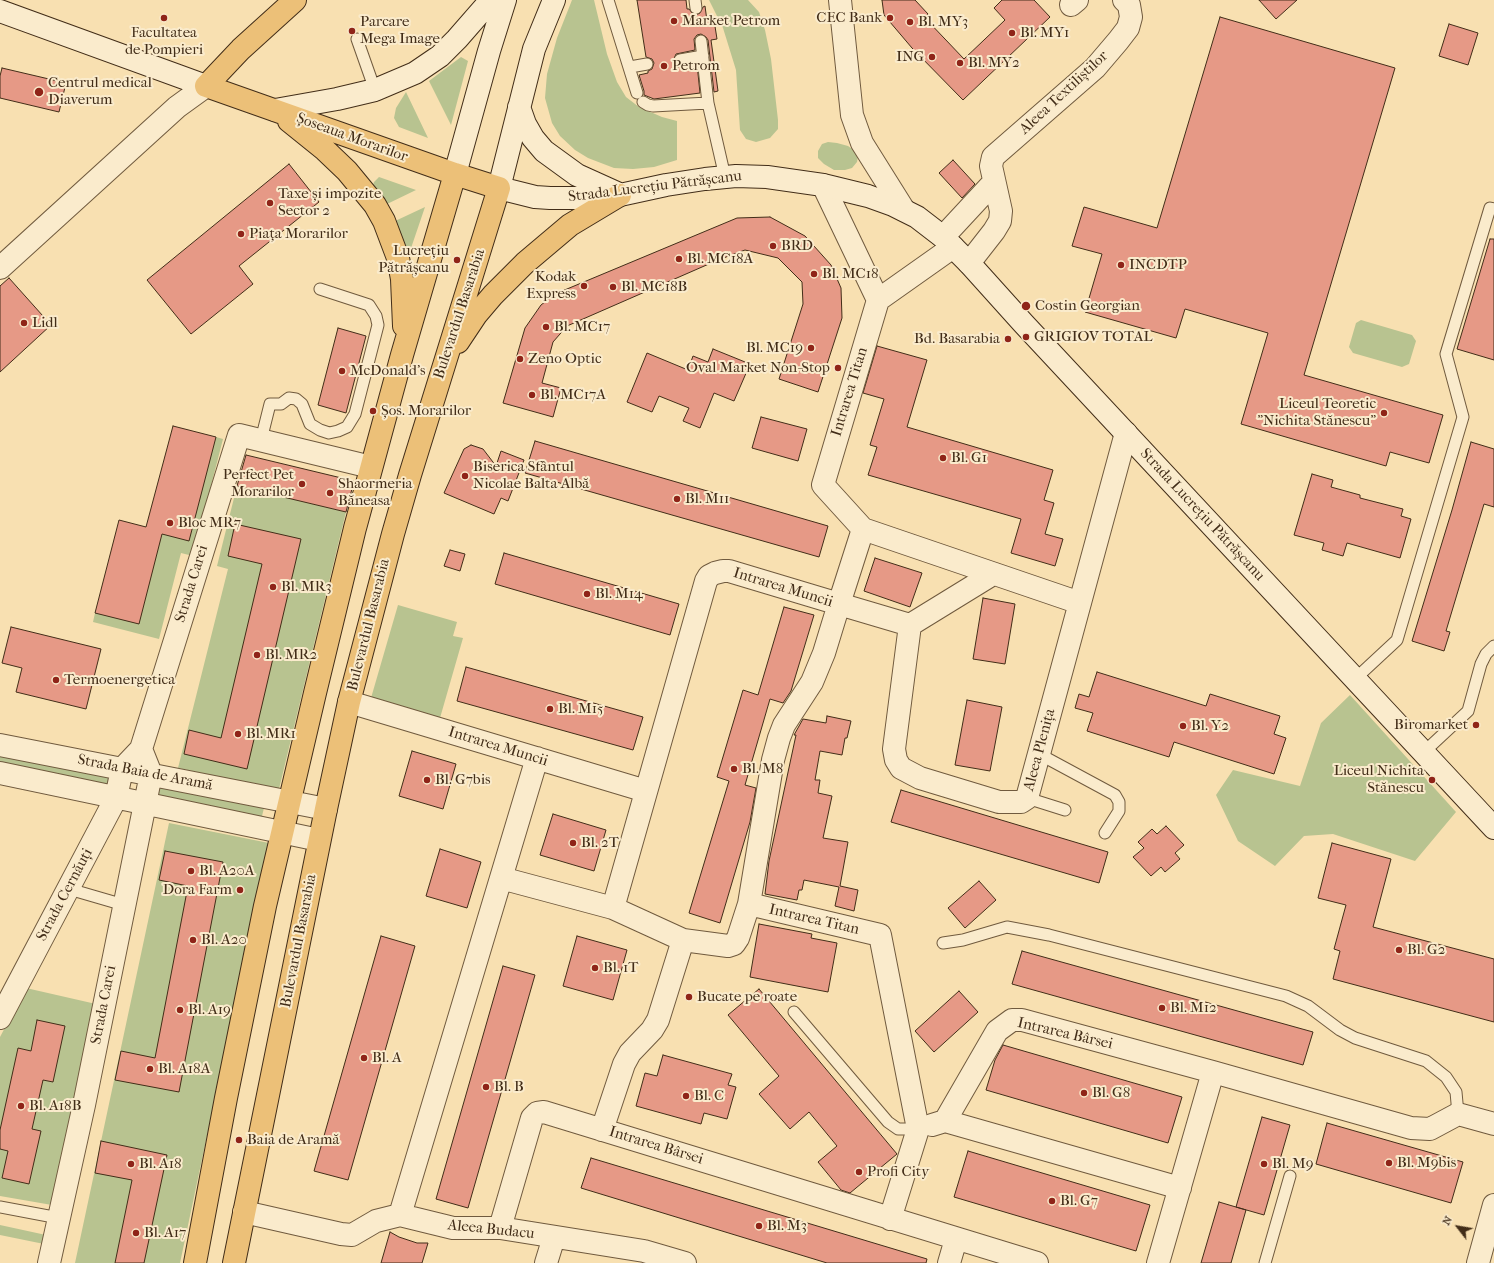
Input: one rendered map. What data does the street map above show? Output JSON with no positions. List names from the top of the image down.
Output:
{
  "streets": {
    "main road": ["Șoseaua Morarilor", "Bulevardul Basarabia"],
    "street": [
      "Aleea Textiliștilor",
      "Strada Lucrețiu Pătrășcanu",
      "Intrarea Titan",
      "Strada Carei",
      "Intrarea Muncii",
      "Aleea Plenița",
      "Strada Baia de Aramă",
      "Strada Cernăuți",
      "Intrarea Bârsei",
      "Aleea Budacu"
    ]
  },
  "crossings": [
    ["Aleea Textiliștilor", "Strada Lucrețiu Pătrășcanu"],
    ["Șoseaua Morarilor", "Strada Lucrețiu Pătrășcanu"],
    ["Șoseaua Morarilor", "Bulevardul Basarabia"],
    ["Strada Lucrețiu Pătrășcanu", "Bulevardul Basarabia"],
    ["Strada Lucrețiu Pătrășcanu", "Aleea Plenița"],
    ["Bulevardul Basarabia", "Intrarea Muncii"],
    ["Bulevardul Basarabia", "Strada Baia de Aramă"],
    ["Bulevardul Basarabia", "Aleea Budacu"],
    ["Intrarea Titan", "Intrarea Muncii"],
    ["Strada Carei", "Strada Baia de Aramă"],
    ["Strada Carei", "Strada Cernăuți"],
    ["Strada Baia de Aramă", "Strada Cernăuți"],
    ["Intrarea Bârsei", "Aleea Budacu"]
  ],
  "places": [
    "Facultatea de Pompieri",
    "CEC Bank",
    "Market Petrom",
    "Bl. MY3",
    "Parcare Mega Image",
    "Bl. MY1",
    "ING",
    "Bl. MY2",
    "Petrom",
    "Centrul medical Diaverum",
    "Taxe și impozite Sector 2",
    "Piața Morarilor",
    "BRD",
    "Bl. MC18A",
    "Lucrețiu Pătrășcanu",
    "INCDTP",
    "Bl. MC18",
    "Kodak Express",
    "Bl. MC18B",
    "Costin Georgian",
    "Lidl",
    "Bl. MC17",
    "GRIGIOV TOTAL",
    "Bd. Basarabia",
    "Bl. MC19",
    "Zeno Optic",
    "Oval Market Non-Stop",
    "McDonald's",
    "Bl. MC17A",
    "Șos. Morarilor",
    "Liceul Teoretic \"Nichita Stănescu\"",
    "Bl. G1",
    "Biserica Sfântul Nicolae Balta Albă",
    "Perfect Pet Morarilor",
    "Shaormeria Băneasa",
    "Bl. M11",
    "Bloc MR7",
    "Bl. MR3",
    "Bl. M14",
    "Bl. MR2",
    "Termoenergetica",
    "Bl. M15",
    "Biromarket",
    "Bl. Y2",
    "Bl. MR1",
    "Bl. M8",
    "Bl. G7bis",
    "Liceul Nichita Stănescu",
    "Bl. 2T",
    "Bl. A20A",
    "Dora Farm",
    "Bl. A20",
    "Bl. G2",
    "Bl. 1T",
    "Bucate pe roate",
    "Bl. M12",
    "Bl. A19",
    "Bl. A",
    "Bl. A18A",
    "Bl. B",
    "Bl. G8",
    "Bl. C",
    "Bl. A18B",
    "Baia de Aramă",
    "Bl. M9bis",
    "Bl. A18",
    "Bl. M9",
    "Profi City",
    "Bl. G7",
    "Bl. M3",
    "Bl. A17"
  ],
  "north": "top left"
}
